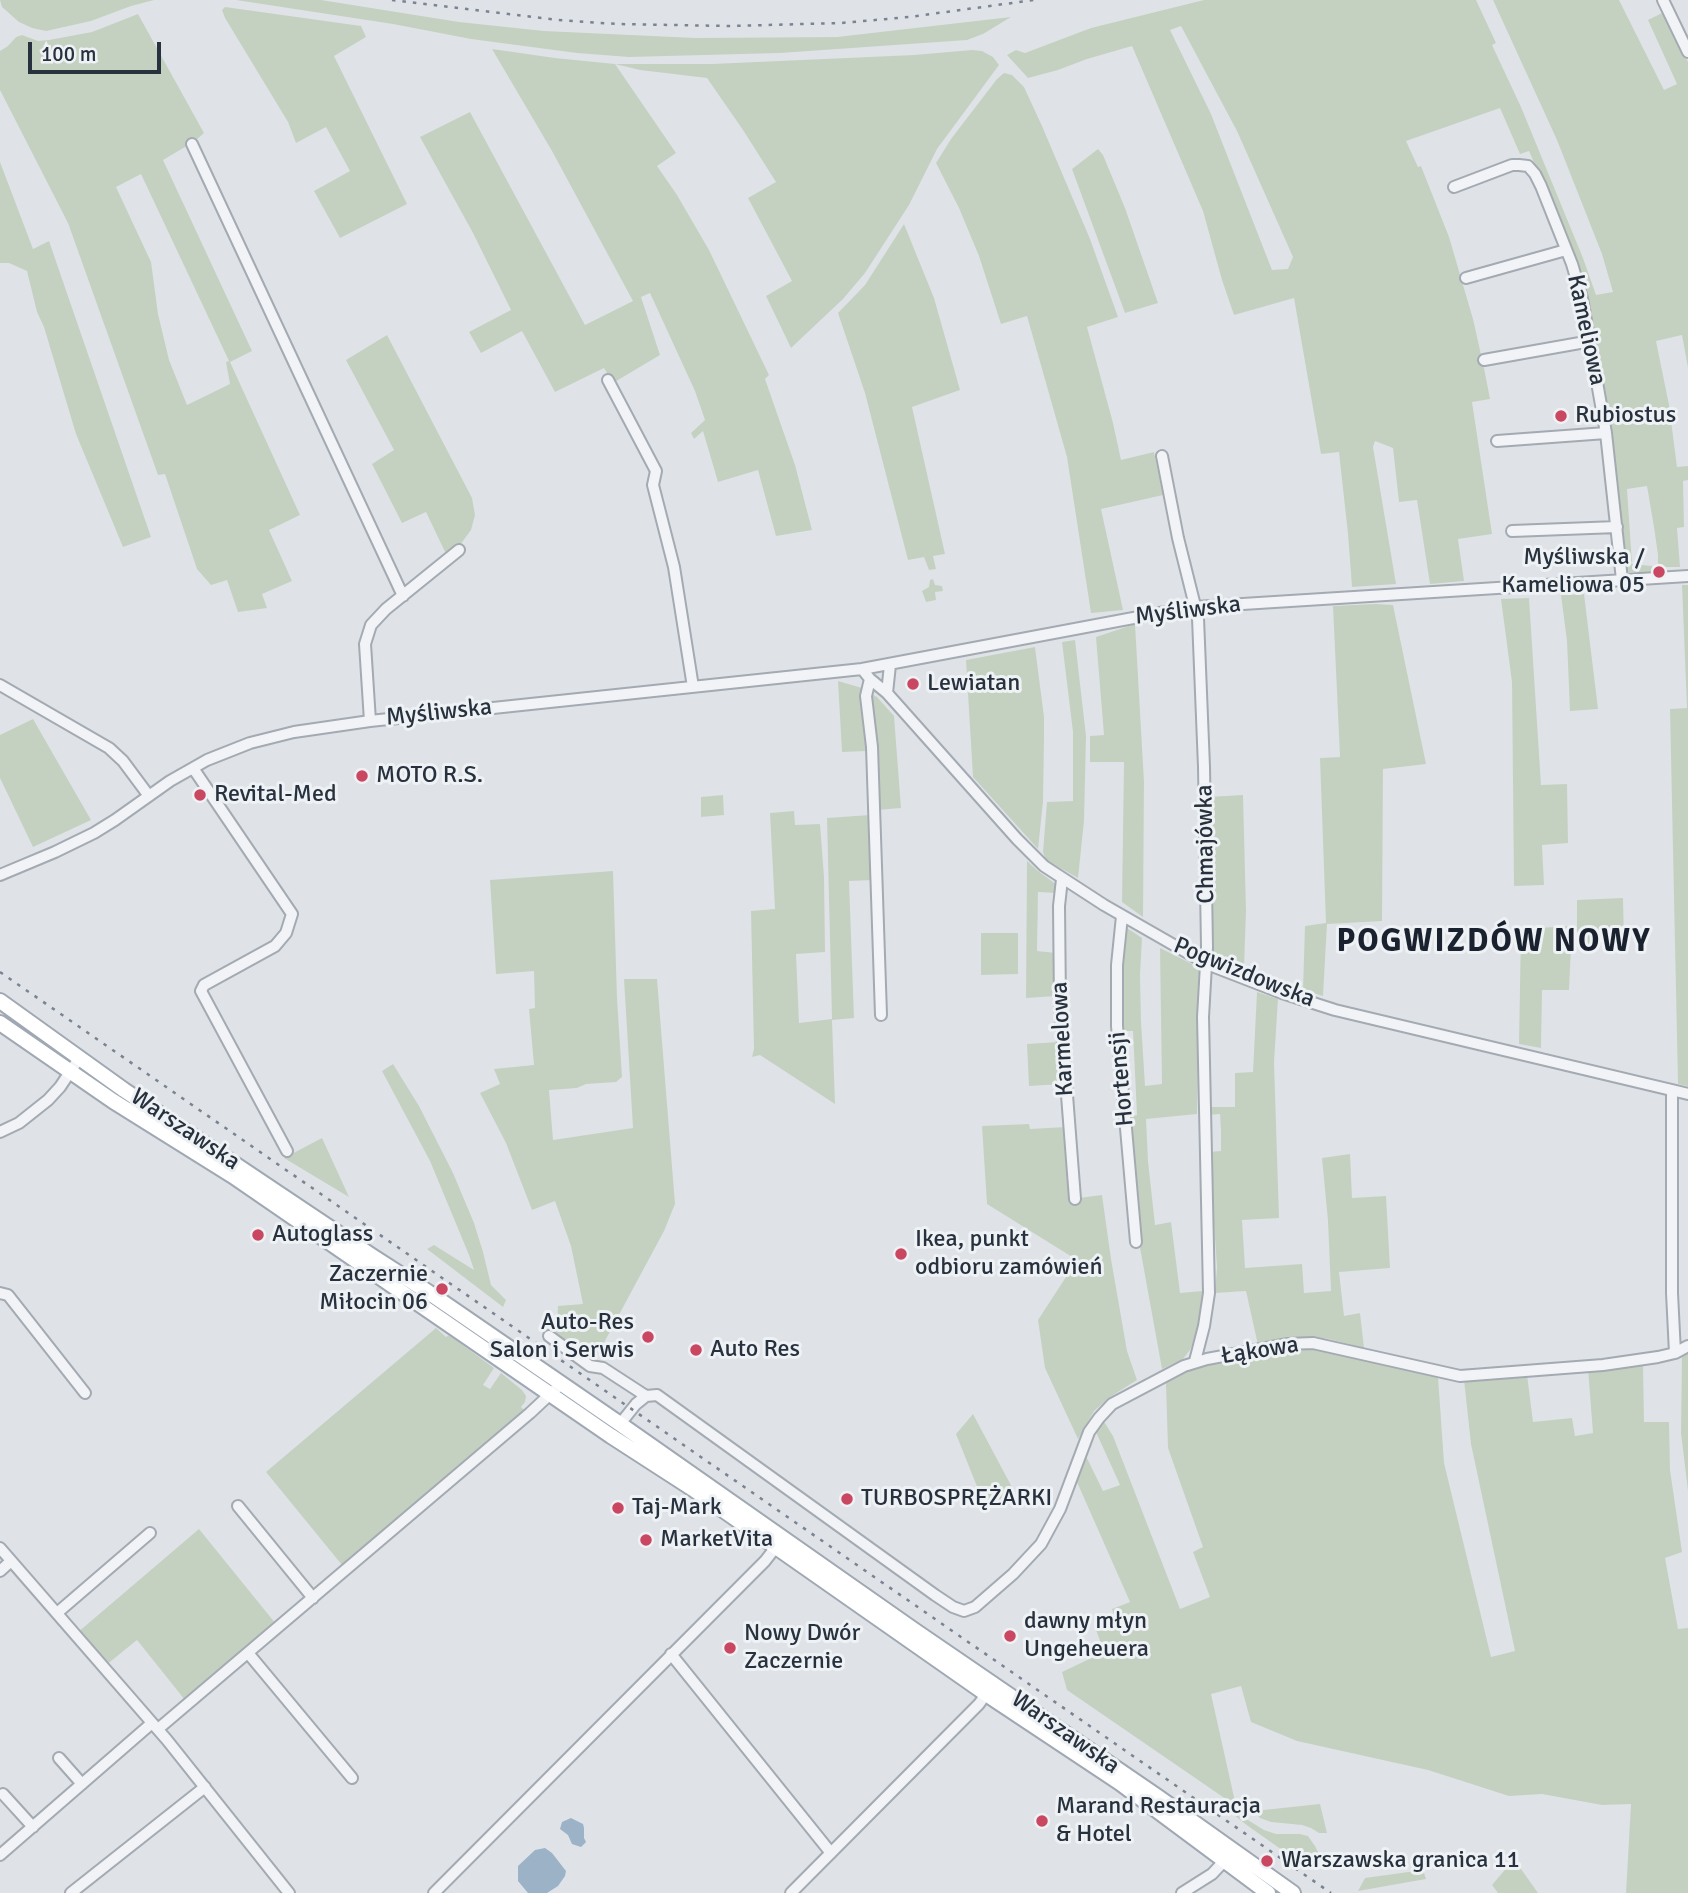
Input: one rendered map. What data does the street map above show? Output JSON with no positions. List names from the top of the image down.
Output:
{
  "streets": {
    "main road": ["Warszawska"],
    "street": [
      "Kameliowa",
      "Myśliwska",
      "Chmajówka",
      "Pogwizdowska",
      "Karmelowa",
      "Hortensji",
      "Łąkowa"
    ]
  },
  "crossings": [
    ["Kameliowa", "Myśliwska"],
    ["Myśliwska", "Chmajówka"],
    ["Myśliwska", "Pogwizdowska"],
    ["Chmajówka", "Pogwizdowska"],
    ["Chmajówka", "Łąkowa"],
    ["Pogwizdowska", "Karmelowa"],
    ["Pogwizdowska", "Hortensji"]
  ],
  "districts": ["POGWIZDÓW NOWY"],
  "places": [
    "Rubiostus",
    "Myśliwska / Kameliowa 05",
    "Lewiatan",
    "MOTO R.S.",
    "Revital-Med",
    "Autoglass",
    "Ikea, punkt odbioru zamówień",
    "Zaczernie Miłocin 06",
    "Auto-Res Salon i Serwis",
    "Auto Res",
    "TURBOSPRĘŻARKI",
    "Taj-Mark",
    "MarketVita",
    "dawny młyn Ungeheuera",
    "Nowy Dwór Zaczernie",
    "Marand Restauracja & Hotel",
    "Warszawska granica 11"
  ],
  "scale_bar": "100 m"
}
